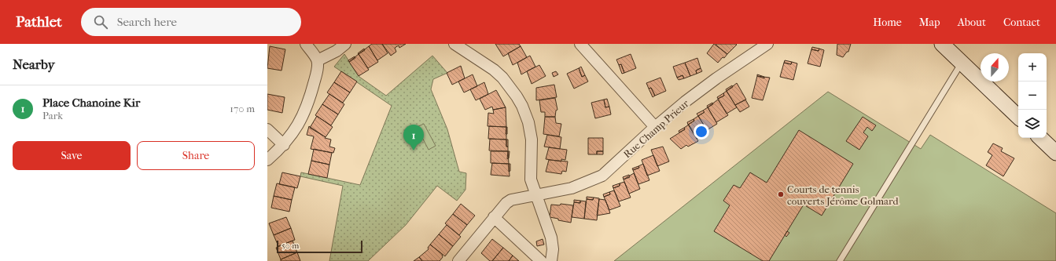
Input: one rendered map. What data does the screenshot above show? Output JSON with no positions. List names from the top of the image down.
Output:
{
  "streets": {
    "street": ["Rue Champ Prieur"]
  },
  "places": ["Courts de tennis couverts Jérôme Golmard"],
  "scale_bar": "50 m",
  "north": "top",
  "page": {
    "header": "Pathlet",
    "search": "Search here",
    "nav": [
      "Home",
      "Map",
      "About",
      "Contact"
    ],
    "heading": "Nearby",
    "map_buttons": ["+", "−"],
    "list": [
      {
        "mark": "1",
        "name": "Place Chanoine Kir",
        "note": "Park",
        "value": "170 m"
      }
    ],
    "pins": "1",
    "buttons": ["Save", "Share"],
    "scale": "50 m"
  }
}
